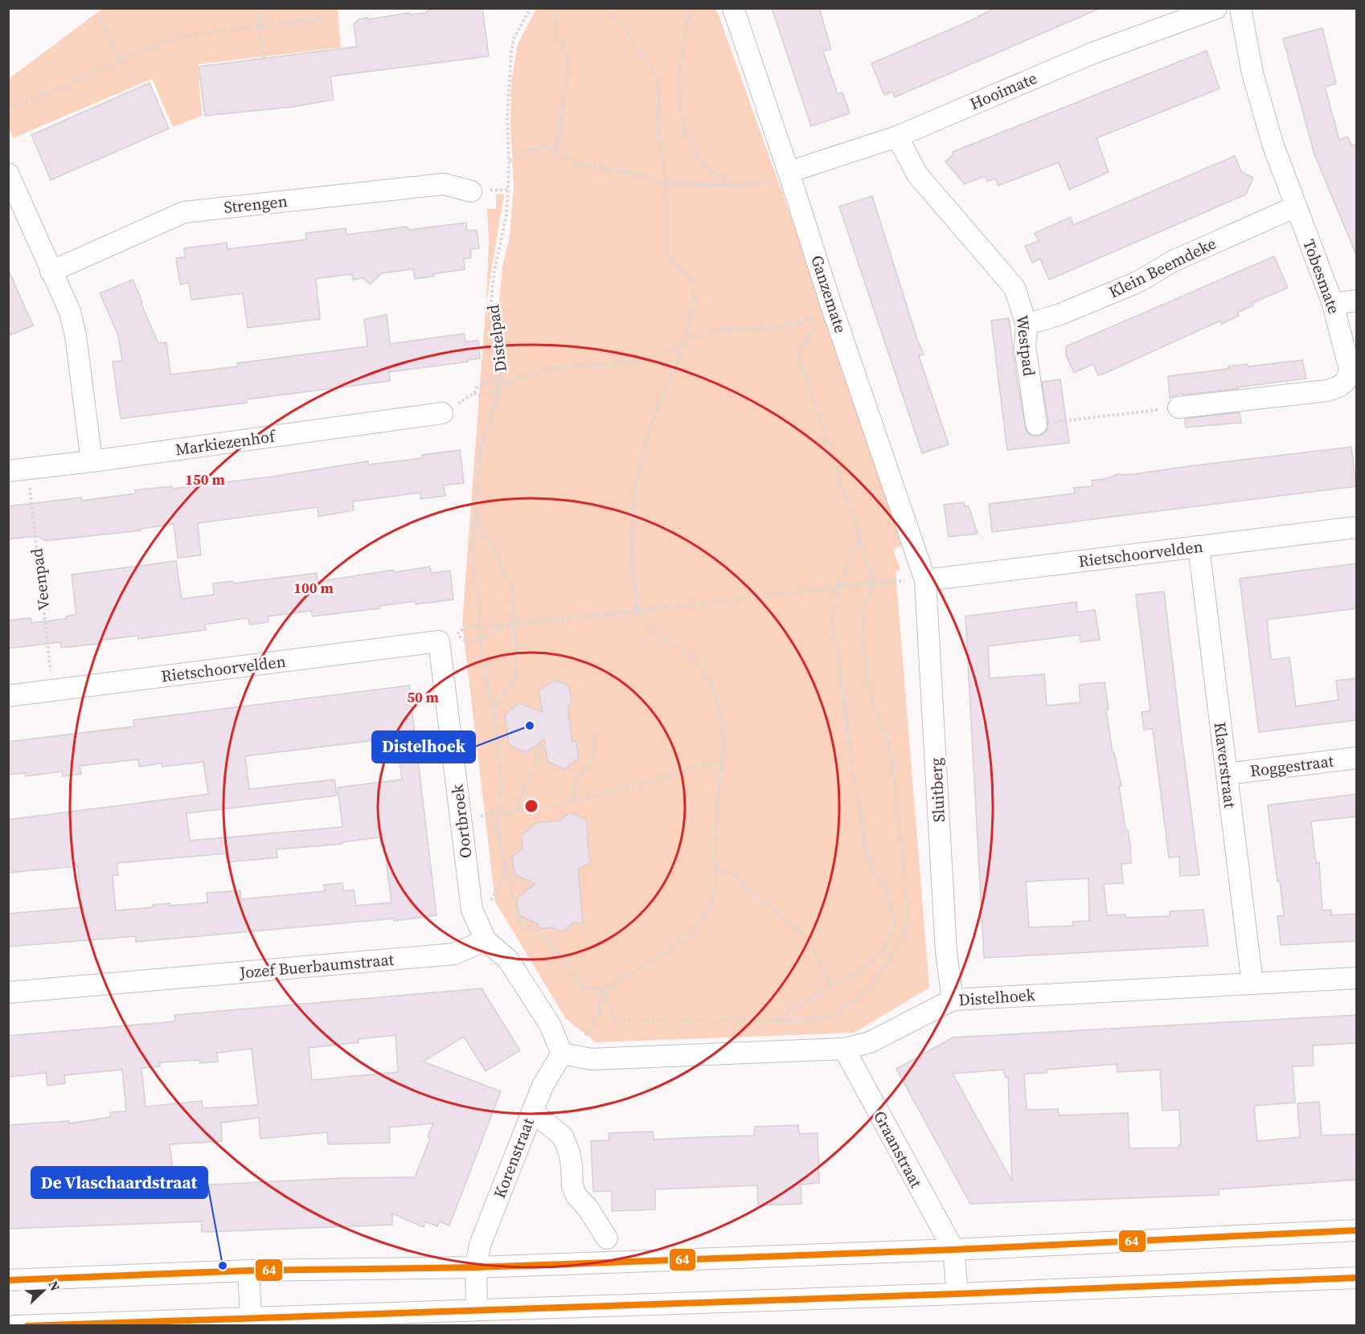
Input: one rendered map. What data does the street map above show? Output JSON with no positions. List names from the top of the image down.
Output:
{
  "streets": {
    "street": [
      "Hooimate",
      "Strengen",
      "Klein Beemdeke",
      "Tobesmate",
      "Ganzemate",
      "Westpad",
      "Markiezenhof",
      "Rietschoorvelden",
      "Klaverstraat",
      "Roggestraat",
      "Sluitberg",
      "Oortbroek",
      "Jozef Buerbaumstraat",
      "Distelhoek",
      "Graanstraat",
      "Korenstraat"
    ],
    "path": ["Distelpad", "Veenpad"]
  },
  "crossings": [
    ["Hooimate", "Ganzemate"],
    ["Hooimate", "Westpad"],
    ["Klein Beemdeke", "Tobesmate"],
    ["Klein Beemdeke", "Westpad"],
    ["Ganzemate", "Rietschoorvelden"],
    ["Ganzemate", "Sluitberg"],
    ["Markiezenhof", "Veenpad"],
    ["Rietschoorvelden", "Veenpad"],
    ["Rietschoorvelden", "Klaverstraat"],
    ["Rietschoorvelden", "Sluitberg"],
    ["Rietschoorvelden", "Oortbroek"],
    ["Klaverstraat", "Roggestraat"],
    ["Klaverstraat", "Distelhoek"],
    ["Sluitberg", "Distelhoek"],
    ["Oortbroek", "Jozef Buerbaumstraat"],
    ["Distelhoek", "Graanstraat"],
    ["Distelhoek", "Korenstraat"]
  ],
  "places": ["Distelhoek", "De Vlaschaardstraat"],
  "lines": ["transit line 64"],
  "north": "top right",
  "rings": ["150 m", "100 m", "50 m"]
}
